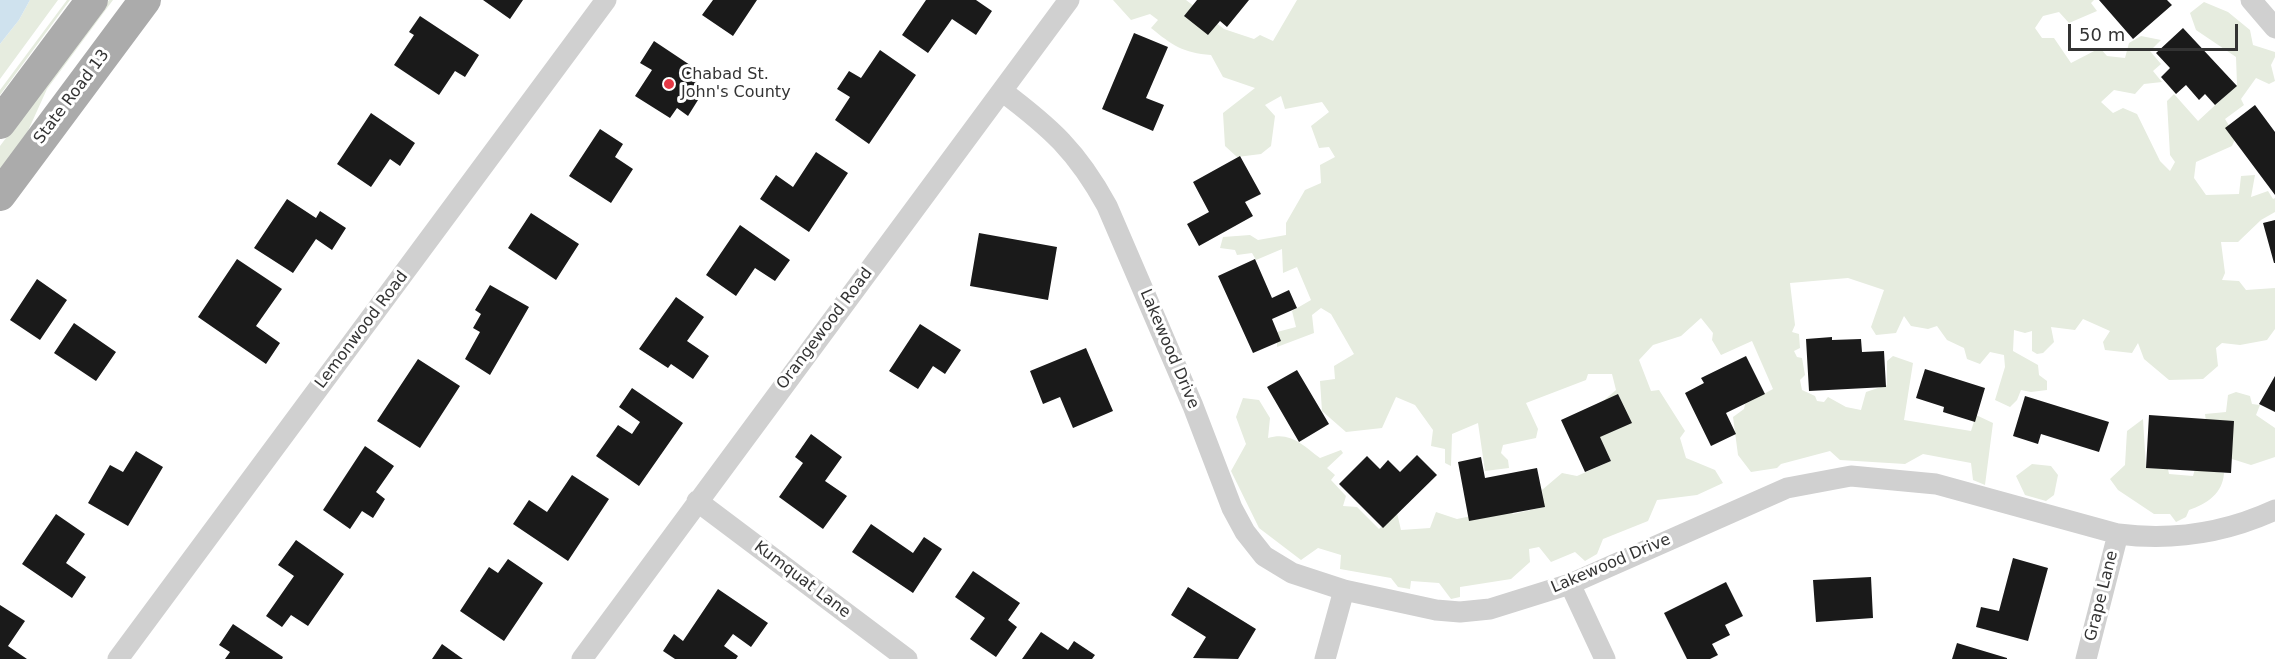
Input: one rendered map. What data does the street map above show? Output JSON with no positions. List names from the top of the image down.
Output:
{
  "streets": {
    "main road": ["State Road 13"],
    "street": [
      "Orangewood Road",
      "Lemonwood Road",
      "Lakewood Drive",
      "Kumquat Lane",
      "Grape Lane"
    ]
  },
  "crossings": [
    ["Orangewood Road", "Lakewood Drive"],
    ["Orangewood Road", "Kumquat Lane"],
    ["Lakewood Drive", "Grape Lane"]
  ],
  "places": ["Chabad St. John's County"],
  "scale_bar": "50 m"
}
